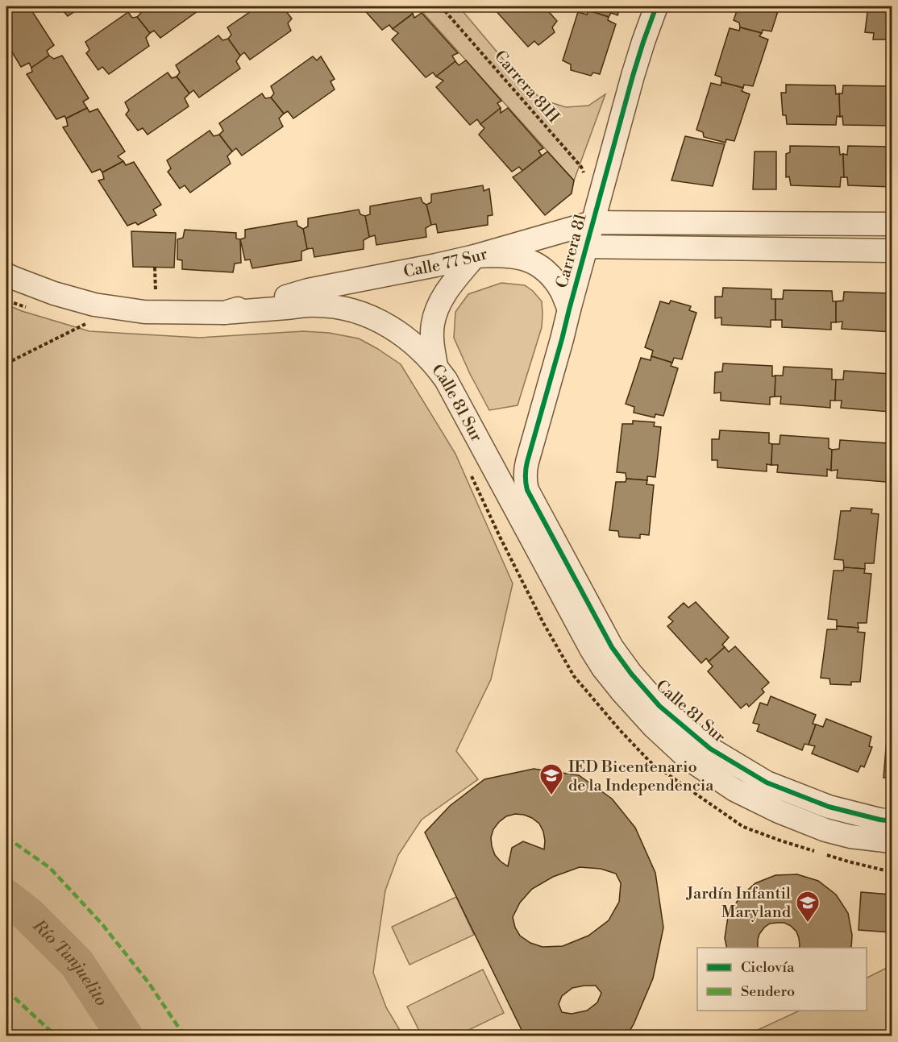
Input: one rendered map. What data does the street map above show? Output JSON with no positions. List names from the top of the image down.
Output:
{
  "streets": {
    "street": ["Carrera 81", "Calle 77 Sur", "Calle 81 Sur"],
    "path": ["Carrera 81H"]
  },
  "crossings": [
    ["Carrera 81", "Calle 77 Sur"],
    ["Carrera 81", "Calle 81 Sur"],
    ["Calle 77 Sur", "Calle 81 Sur"]
  ],
  "water": ["Río Tunjuelito"],
  "places": {
    "school or university": ["IED Bicentenario de la Independencia", "Jardín Infantil Maryland"]
  },
  "legend": ["Ciclovía", "Sendero"]
}
